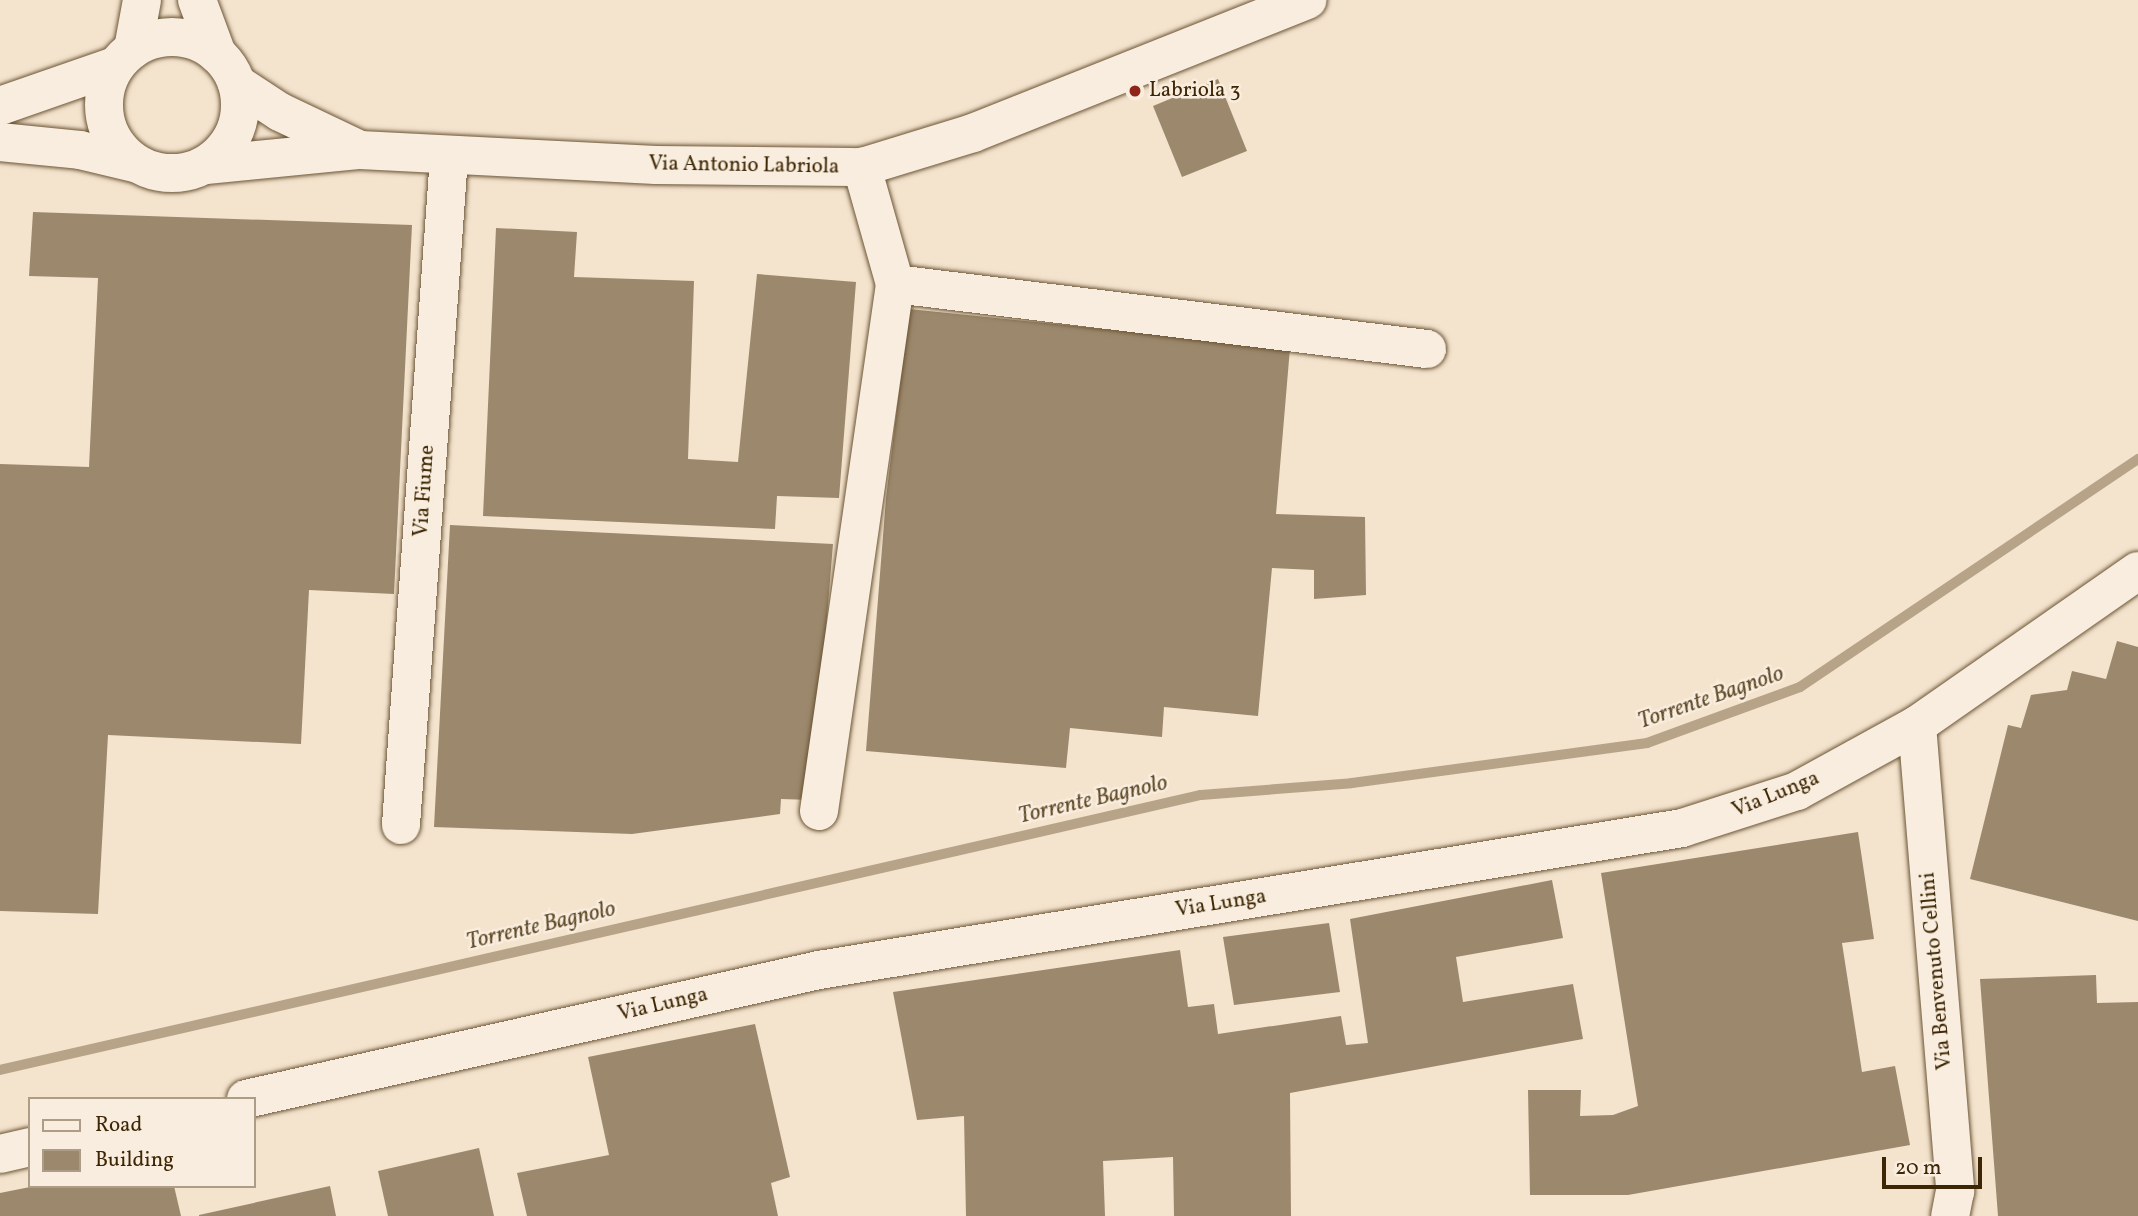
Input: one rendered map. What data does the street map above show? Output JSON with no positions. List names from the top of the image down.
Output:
{
  "streets": {
    "street": [
      "Via Antonio Labriola",
      "Via Fiume",
      "Via Lunga",
      "Via Benvenuto Cellini"
    ]
  },
  "crossings": [
    ["Via Antonio Labriola", "Via Fiume"],
    ["Via Lunga", "Via Benvenuto Cellini"]
  ],
  "water": ["Torrente Bagnolo"],
  "places": ["Labriola 3"],
  "legend": ["Road", "Building"],
  "scale_bar": "20 m"
}
